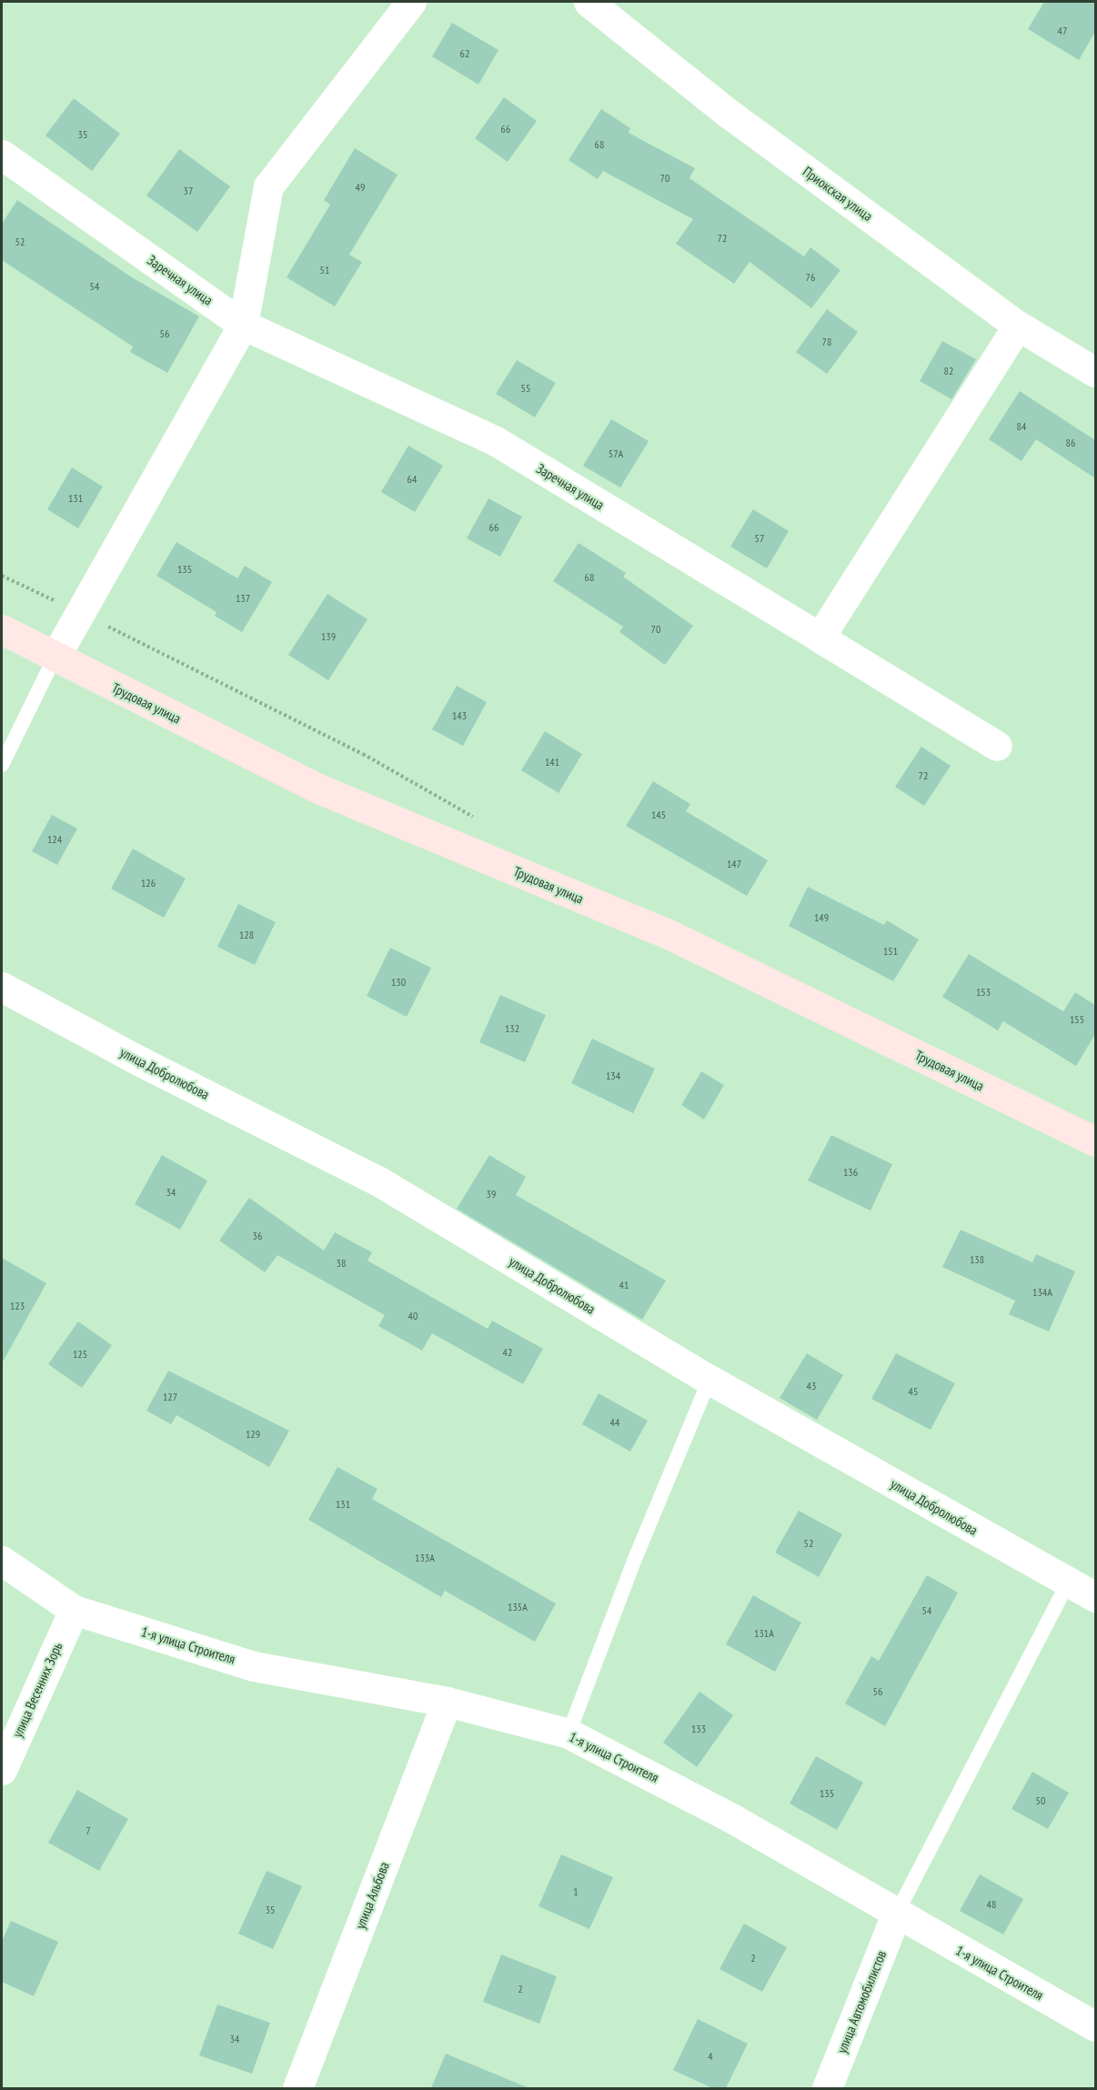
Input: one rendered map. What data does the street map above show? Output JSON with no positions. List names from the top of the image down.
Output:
{
  "streets": {
    "street": [
      "Приокская улица",
      "Заречная улица",
      "Трудовая улица",
      "улица Добролюбова",
      "1-я улица Строителя",
      "улица Весенних Зорь",
      "улица Альбова",
      "улица Автомобилистов"
    ]
  },
  "crossings": [
    ["1-я улица Строителя", "улица Весенних Зорь"],
    ["1-я улица Строителя", "улица Альбова"],
    ["1-я улица Строителя", "улица Автомобилистов"]
  ],
  "house_numbers": [
    "47",
    "62",
    "66",
    "35",
    "68",
    "70",
    "49",
    "37",
    "72",
    "52",
    "51",
    "76",
    "54",
    "56",
    "78",
    "82",
    "55",
    "84",
    "86",
    "57А",
    "64",
    "131",
    "66",
    "57",
    "135",
    "68",
    "137",
    "70",
    "139",
    "143",
    "141",
    "72",
    "145",
    "124",
    "147",
    "126",
    "149",
    "128",
    "151",
    "130",
    "153",
    "155",
    "132",
    "134",
    "136",
    "34",
    "39",
    "36",
    "138",
    "38",
    "41",
    "134А",
    "123",
    "40",
    "42",
    "125",
    "43",
    "45",
    "127",
    "44",
    "129",
    "131",
    "52",
    "133А",
    "135А",
    "54",
    "131А",
    "56",
    "133",
    "135",
    "50",
    "7",
    "1",
    "48",
    "35",
    "2",
    "2",
    "34",
    "4"
  ]
}
